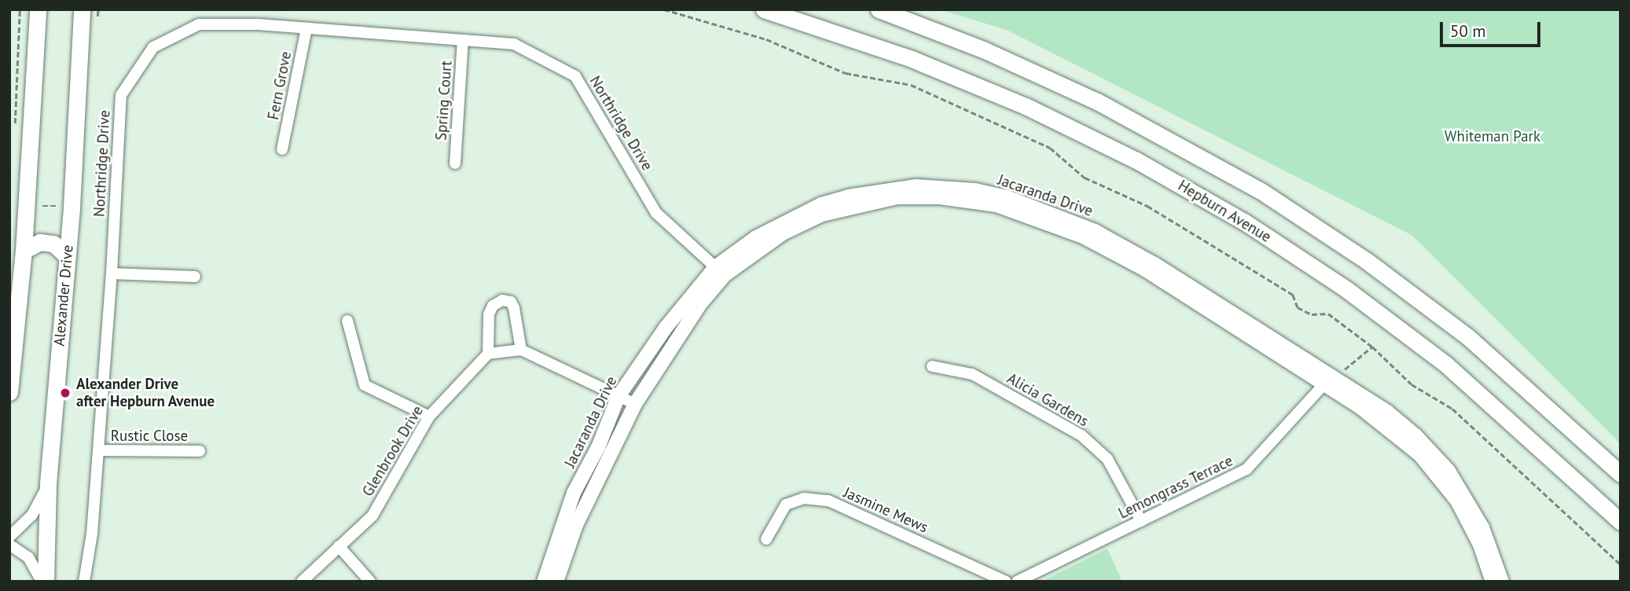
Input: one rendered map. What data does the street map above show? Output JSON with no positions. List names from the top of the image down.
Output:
{
  "streets": {
    "main road": ["Hepburn Avenue", "Alexander Drive"],
    "street": [
      "Fern Grove",
      "Spring Court",
      "Northridge Drive",
      "Jacaranda Drive",
      "Alicia Gardens",
      "Rustic Close",
      "Glenbrook Drive",
      "Lemongrass Terrace",
      "Jasmine Mews"
    ]
  },
  "crossings": [
    ["Fern Grove", "Northridge Drive"],
    ["Spring Court", "Northridge Drive"],
    ["Northridge Drive", "Jacaranda Drive"],
    ["Northridge Drive", "Rustic Close"],
    ["Jacaranda Drive", "Lemongrass Terrace"],
    ["Alicia Gardens", "Lemongrass Terrace"]
  ],
  "parks": ["Whiteman Park"],
  "places": ["Alexander Drive after Hepburn Avenue"],
  "scale_bar": "50 m"
}
